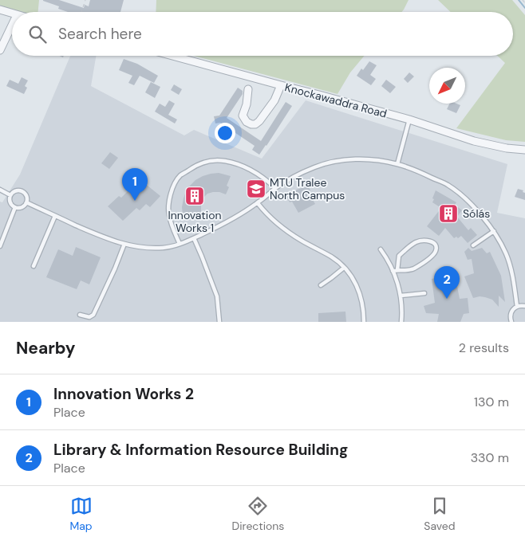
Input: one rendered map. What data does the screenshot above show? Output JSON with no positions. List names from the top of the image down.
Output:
{
  "streets": {
    "street": ["Knockawaddra Road"]
  },
  "places": {
    "school or university": ["MTU Tralee North Campus"],
    "building": ["Innovation Works 1", "Sólás"]
  },
  "north": "bottom left",
  "page": {
    "search": "Search here",
    "pins": ["1", "2"],
    "heading": ["Nearby", "2 results"],
    "list": [
      {
        "mark": "1",
        "name": "Innovation Works 2",
        "note": "Place",
        "value": "130 m"
      },
      {
        "mark": "2",
        "name": "Library & Information Resource Building",
        "note": "Place",
        "value": "330 m"
      }
    ],
    "nav": ["Map", "Directions", "Saved"]
  }
}
